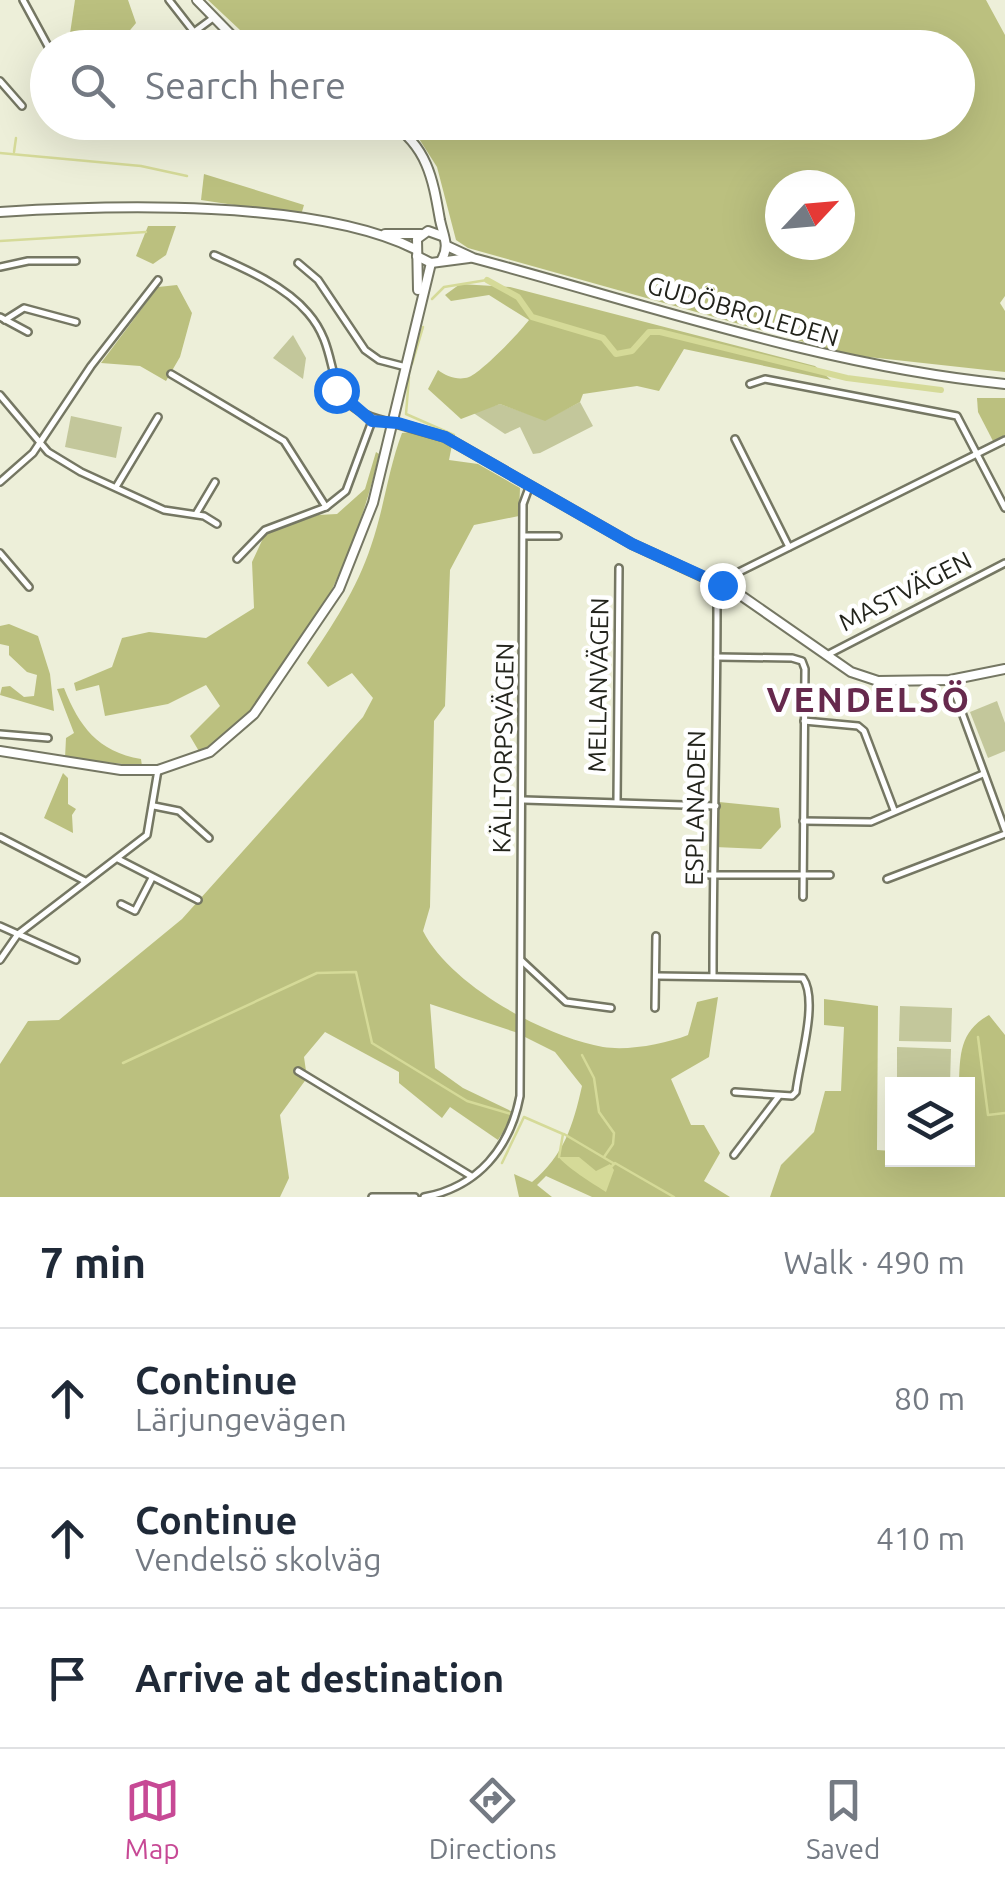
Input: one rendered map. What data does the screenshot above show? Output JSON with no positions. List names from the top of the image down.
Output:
{
  "streets": {
    "street": [
      "GUDÖBROLEDEN",
      "MASTVÄGEN",
      "MELLANVÄGEN",
      "KÄLLTORPSVÄGEN",
      "ESPLANADEN"
    ]
  },
  "districts": ["VENDELSÖ"],
  "north": "top right",
  "page": {
    "search": "Search here",
    "heading": ["7 min", "Walk · 490 m"],
    "list": [
      ["Continue", "Lärjungevägen", "80 m"],
      ["Continue", "Vendelsö skolväg", "410 m"],
      "Arrive at destination"
    ],
    "nav": ["Map", "Directions", "Saved"]
  }
}
